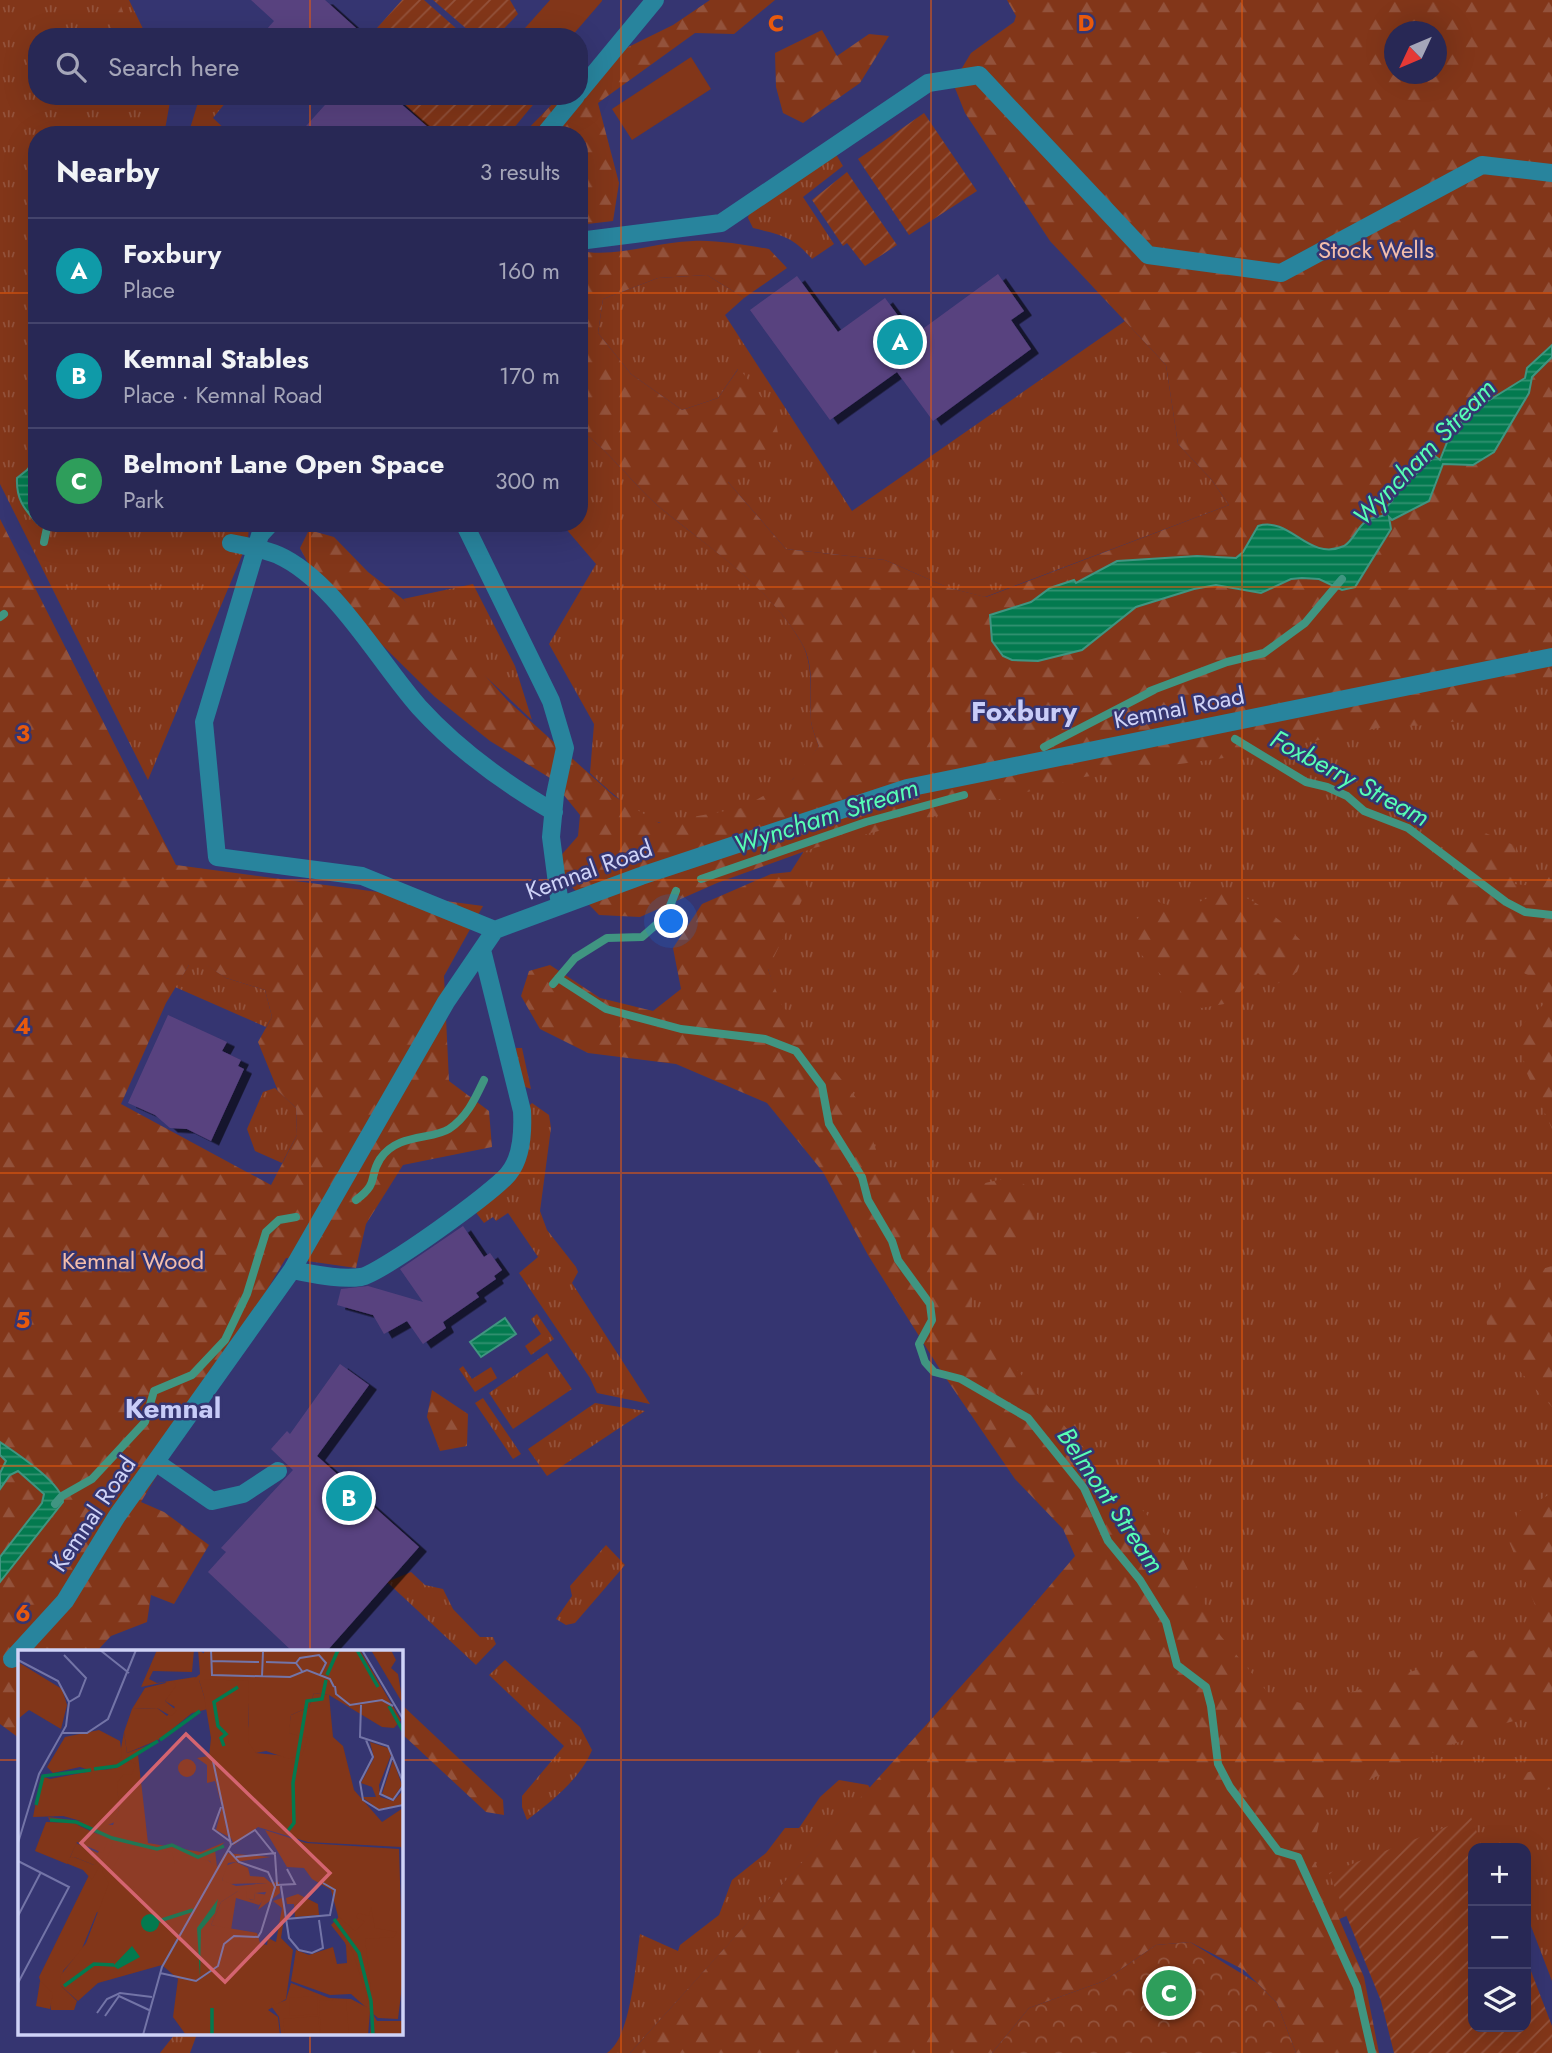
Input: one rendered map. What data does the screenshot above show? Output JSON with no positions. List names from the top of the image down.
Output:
{
  "streets": {
    "street": ["Kemnal Road"]
  },
  "districts": ["Foxbury", "Kemnal"],
  "water": ["Wyncham Stream", "Foxberry Stream", "Belmont Stream"],
  "parks": ["Stock Wells", "Kemnal Wood"],
  "north": "bottom left",
  "page": {
    "search": "Search here",
    "heading": ["Nearby", "3 results"],
    "list": [
      {
        "mark": "A",
        "name": "Foxbury",
        "note": "Place",
        "value": "160 m"
      },
      {
        "mark": "B",
        "name": "Kemnal Stables",
        "note": "Place · Kemnal Road",
        "value": "170 m"
      },
      {
        "mark": "C",
        "name": "Belmont Lane Open Space",
        "note": "Park",
        "value": "300 m"
      }
    ],
    "pins": ["A", "B", "C"],
    "map_buttons": ["+", "−"]
  },
  "grid": {
    "columns": ["C", "D"],
    "rows": [
      "3",
      "4",
      "5",
      "6"
    ]
  }
}
